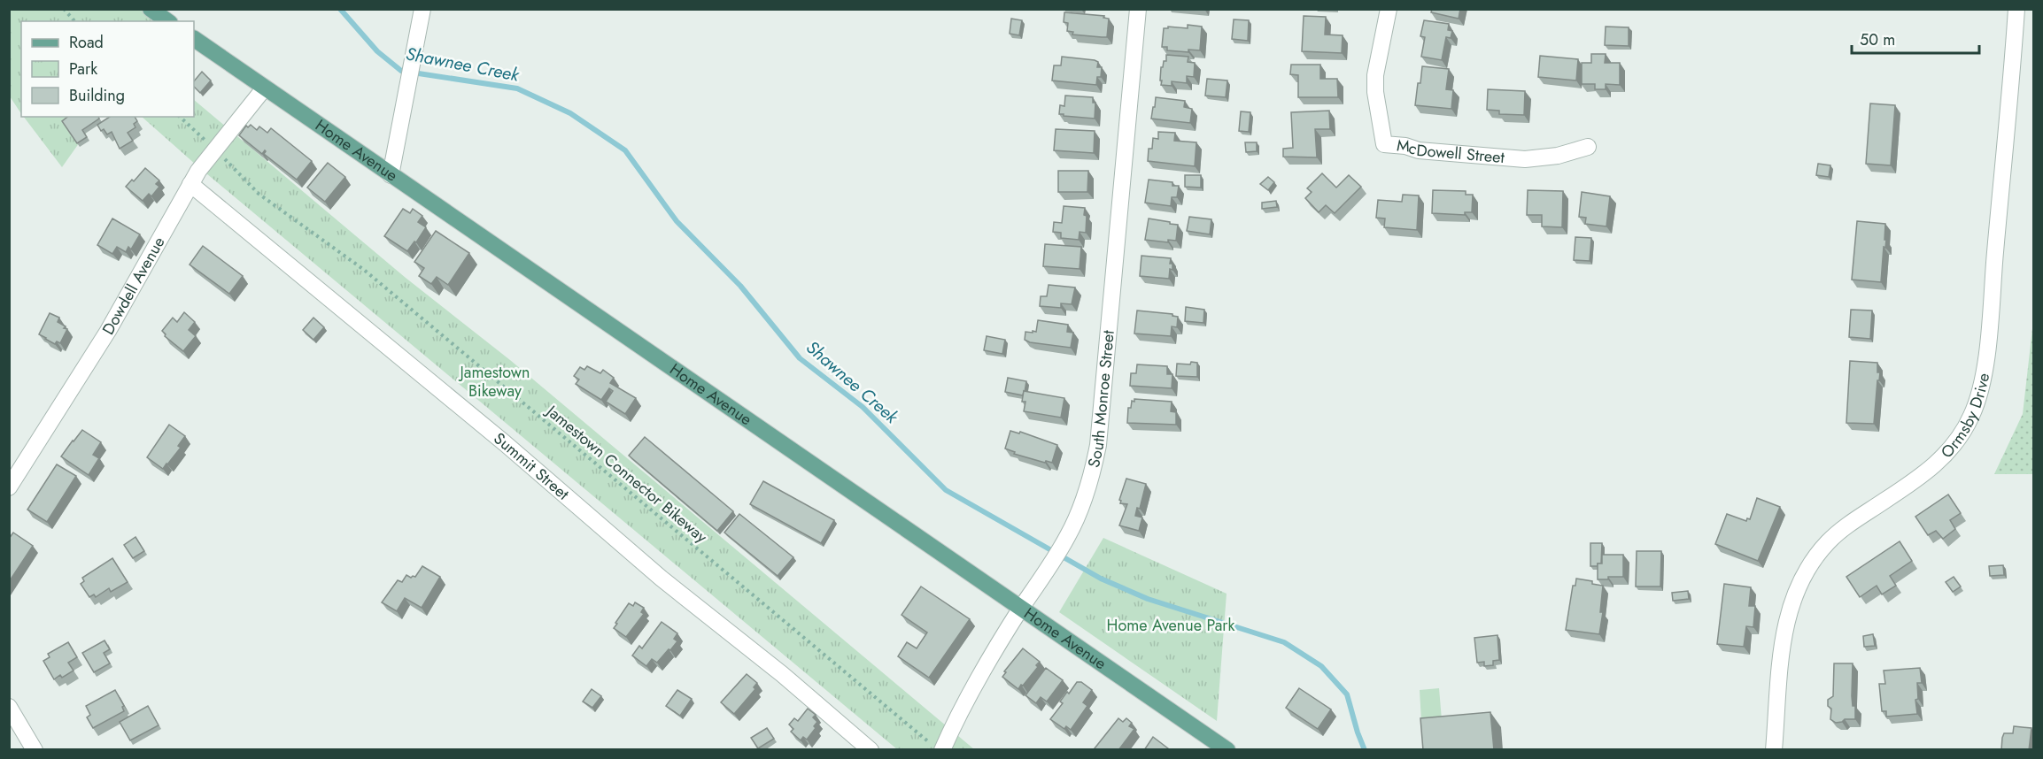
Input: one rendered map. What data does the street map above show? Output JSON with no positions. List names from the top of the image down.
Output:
{
  "streets": {
    "main road": ["Home Avenue"],
    "street": [
      "McDowell Street",
      "Dowdell Avenue",
      "South Monroe Street",
      "Ormsby Drive",
      "Summit Street"
    ],
    "path": ["Jamestown Connector Bikeway"]
  },
  "crossings": [
    ["Home Avenue", "Dowdell Avenue"],
    ["Home Avenue", "South Monroe Street"],
    ["Dowdell Avenue", "Summit Street"],
    ["Dowdell Avenue", "Jamestown Connector Bikeway"],
    ["South Monroe Street", "Jamestown Connector Bikeway"]
  ],
  "water": ["Shawnee Creek"],
  "parks": ["Jamestown Bikeway", "Home Avenue Park"],
  "legend": ["Road", "Park", "Building"],
  "scale_bar": "50 m"
}
